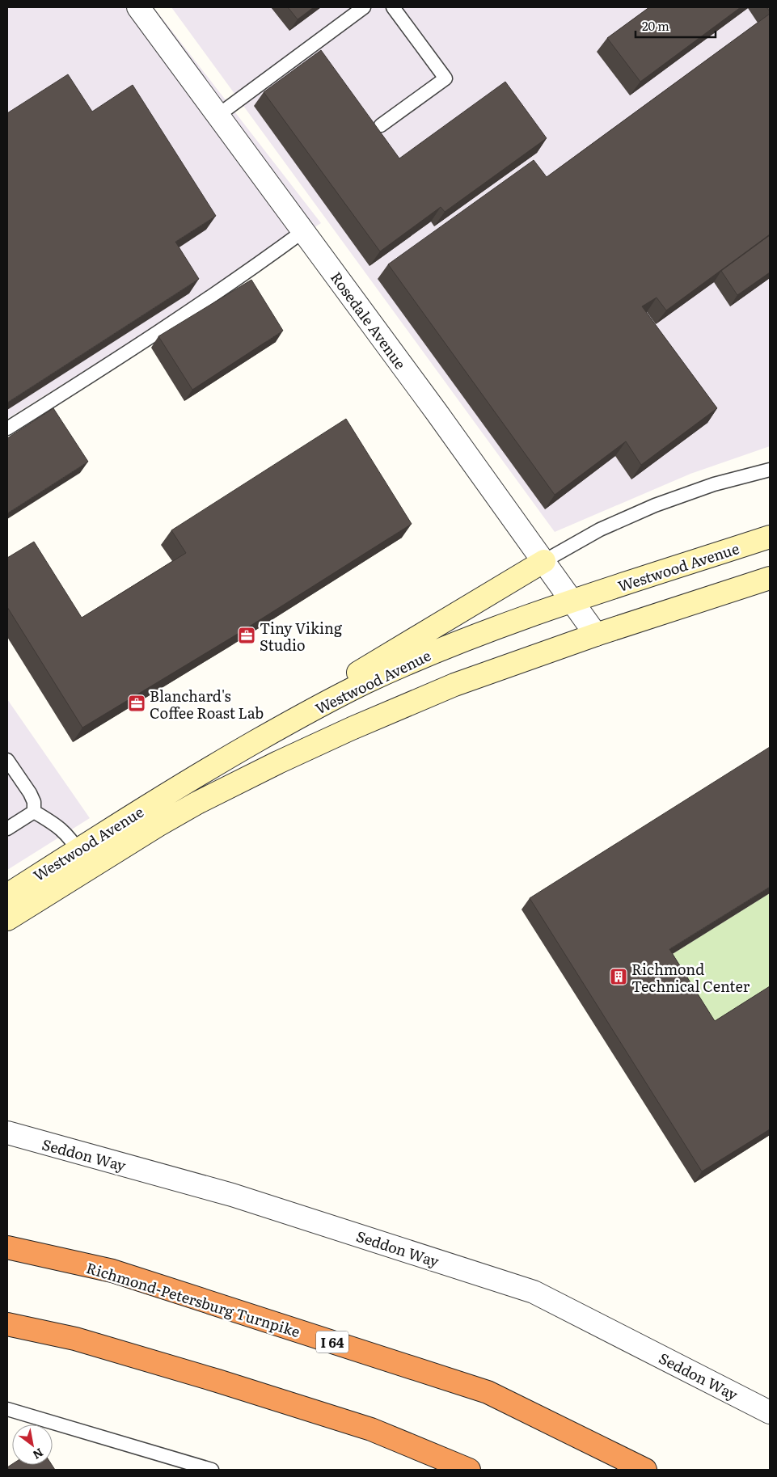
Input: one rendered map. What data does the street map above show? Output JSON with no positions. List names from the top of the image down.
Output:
{
  "streets": {
    "highway": ["Richmond-Petersburg Turnpike", "I 64"],
    "main road": ["Westwood Avenue"],
    "street": ["Rosedale Avenue", "Seddon Way"]
  },
  "crossings": [
    ["Rosedale Avenue", "Westwood Avenue"]
  ],
  "places": {
    "office": ["Tiny Viking Studio", "Blanchard's Coffee Roast Lab"],
    "building": ["Richmond Technical Center"]
  },
  "scale_bar": "20 m",
  "north": "bottom right"
}
